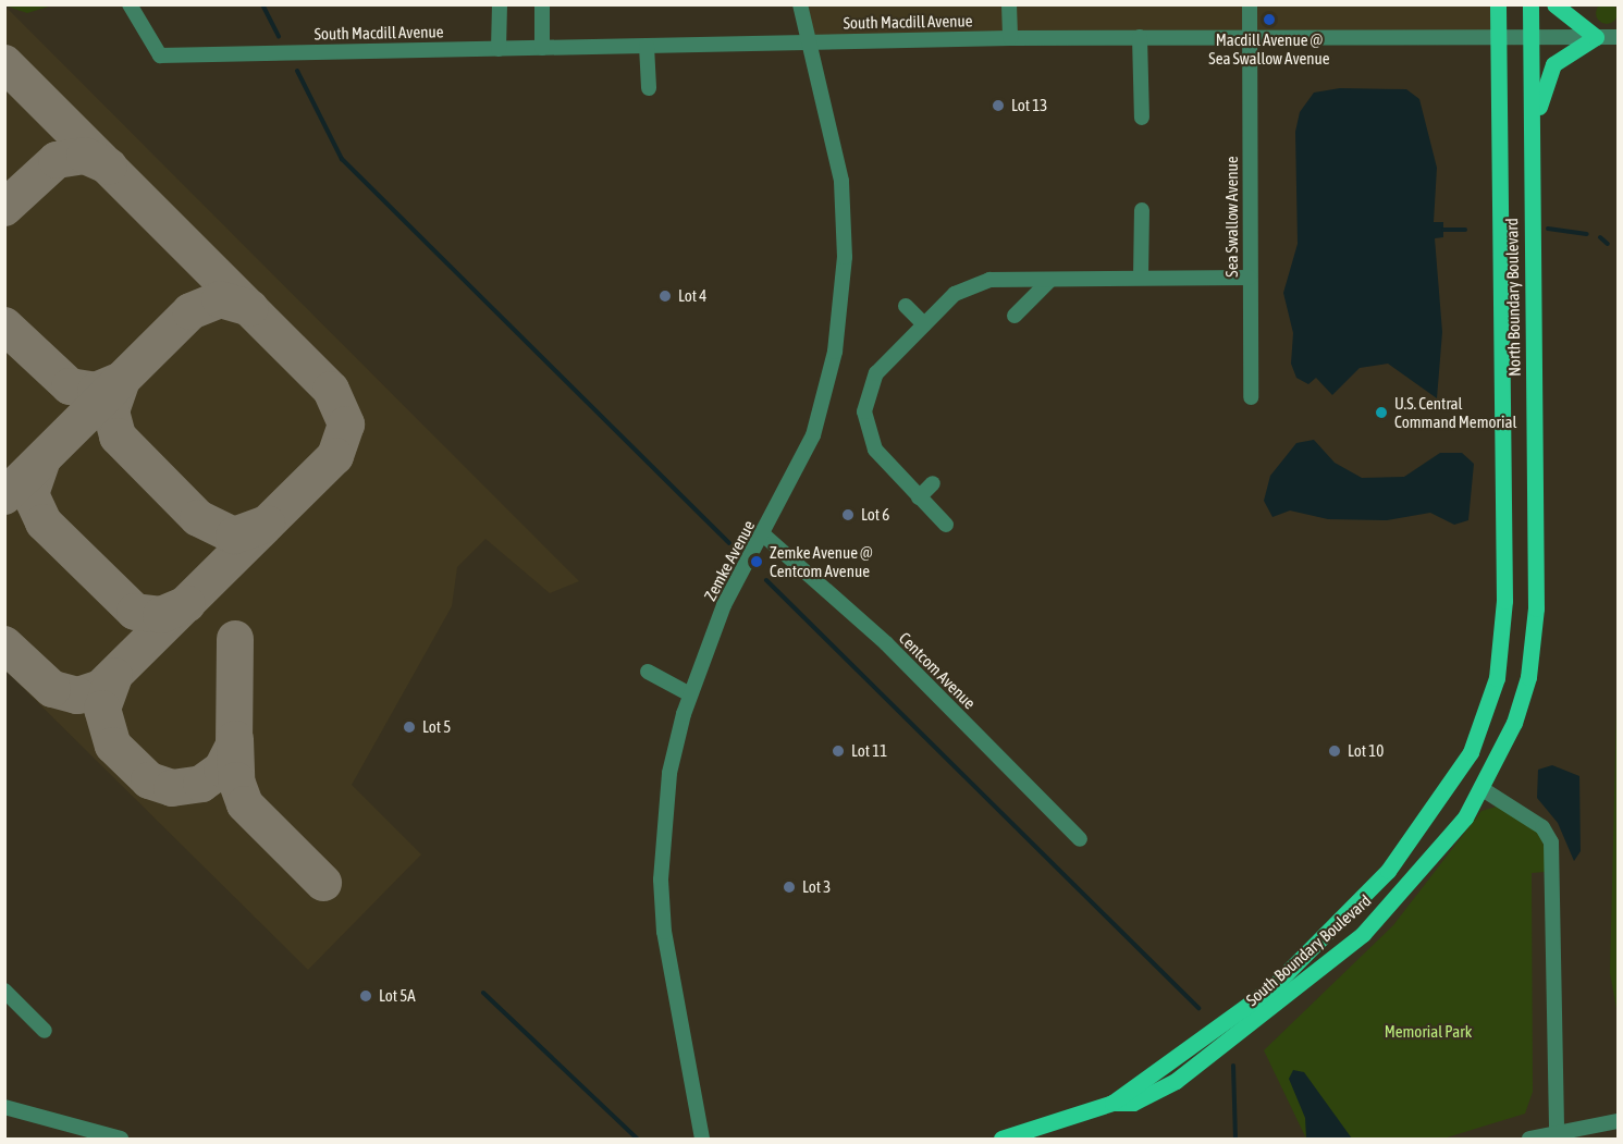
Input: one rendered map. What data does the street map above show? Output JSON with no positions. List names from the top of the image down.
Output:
{
  "streets": {
    "main road": ["North Boundary Boulevard", "South Boundary Boulevard"],
    "street": [
      "South Macdill Avenue",
      "Sea Swallow Avenue",
      "Zemke Avenue",
      "Centcom Avenue"
    ]
  },
  "crossings": [
    ["South Macdill Avenue", "Sea Swallow Avenue"],
    ["South Macdill Avenue", "North Boundary Boulevard"],
    ["South Macdill Avenue", "Zemke Avenue"],
    ["North Boundary Boulevard", "South Boundary Boulevard"],
    ["Zemke Avenue", "Centcom Avenue"]
  ],
  "parks": ["Memorial Park"],
  "places": [
    "Macdill Avenue @ Sea Swallow Avenue",
    "Lot 13",
    "Lot 4",
    "U.S. Central Command Memorial",
    "Lot 6",
    "Zemke Avenue @ Centcom Avenue",
    "Lot 5",
    "Lot 11",
    "Lot 10",
    "Lot 3",
    "Lot 5A"
  ]
}
